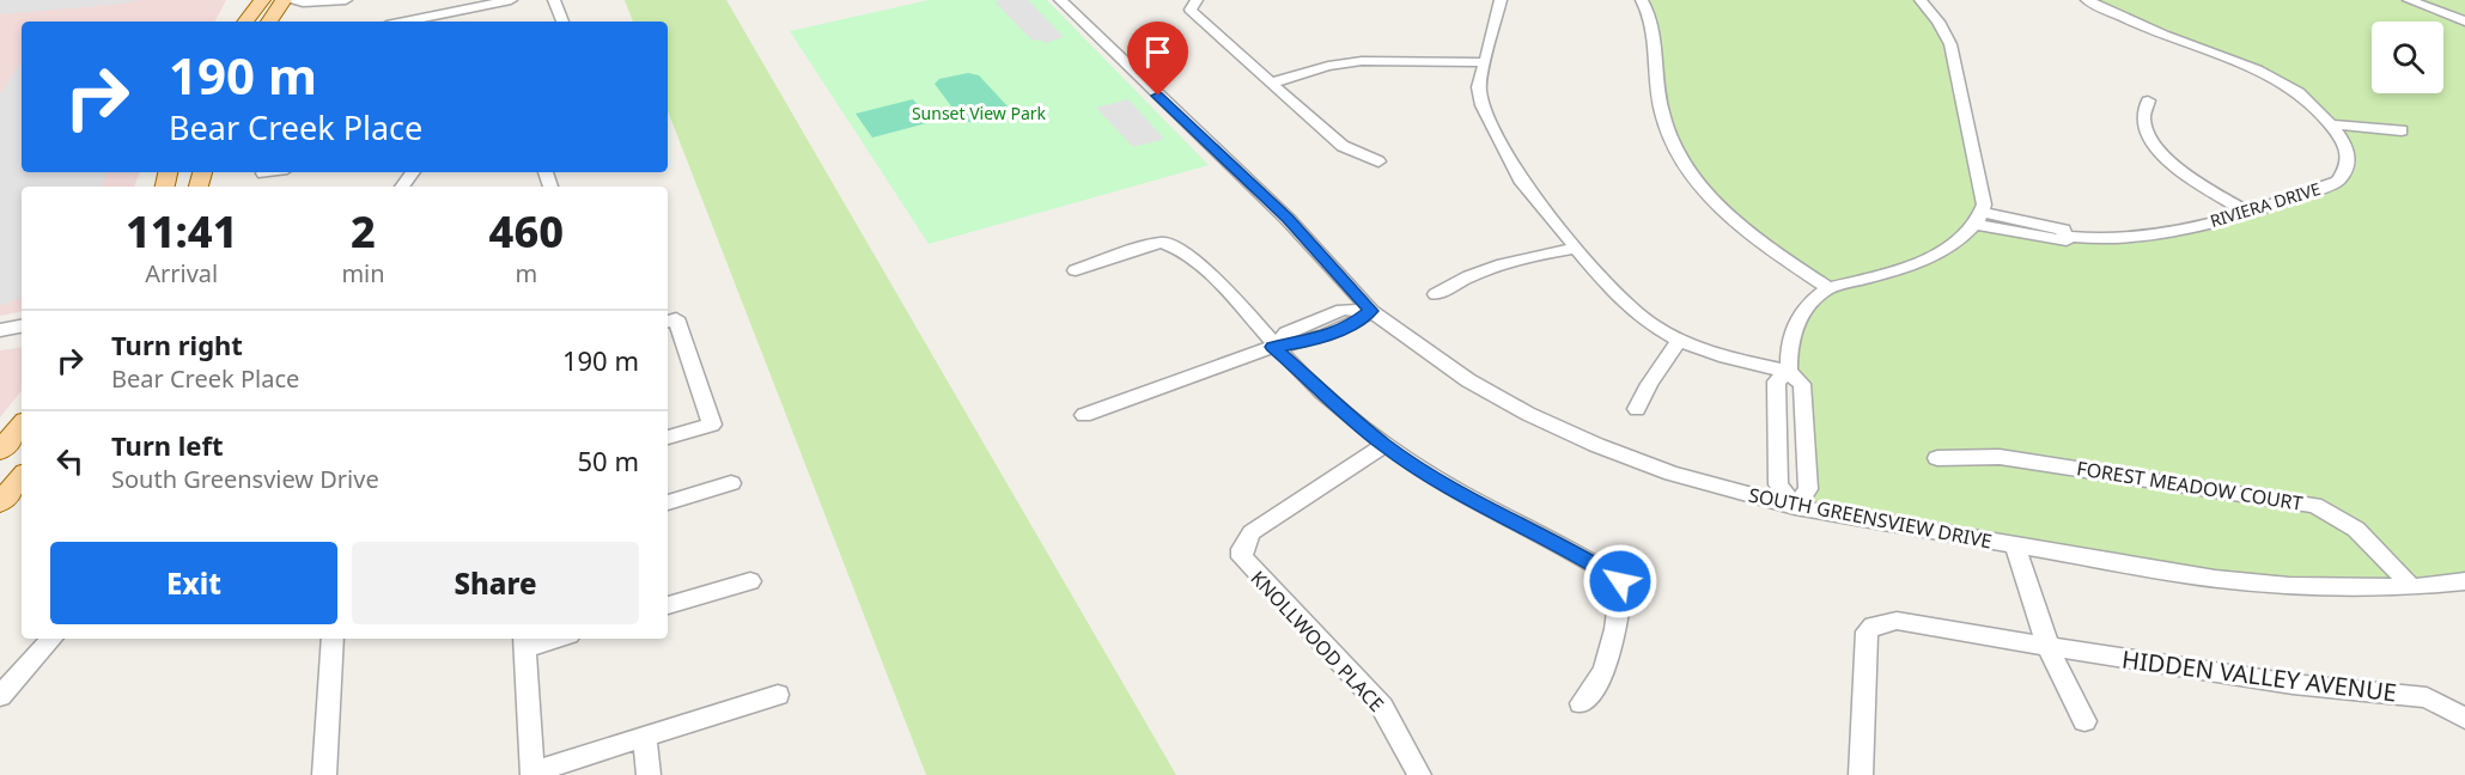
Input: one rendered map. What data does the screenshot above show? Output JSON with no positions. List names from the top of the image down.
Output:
{
  "streets": {
    "street": [
      "RIVIERA DRIVE",
      "FOREST MEADOW COURT",
      "SOUTH GREENSVIEW DRIVE",
      "KNOLLWOOD PLACE",
      "HIDDEN VALLEY AVENUE"
    ]
  },
  "crossings": [
    ["FOREST MEADOW COURT", "SOUTH GREENSVIEW DRIVE"]
  ],
  "parks": ["Sunset View Park"],
  "page": {
    "turn": ["190 m", "Bear Creek Place"],
    "eta": [
      "11:41",
      "Arrival",
      "2",
      "min",
      "460",
      "m"
    ],
    "list": [
      {
        "name": "Turn right",
        "note": "Bear Creek Place",
        "value": "190 m"
      },
      {
        "name": "Turn left",
        "note": "South Greensview Drive",
        "value": "50 m"
      }
    ],
    "buttons": ["Exit", "Share"]
  }
}
